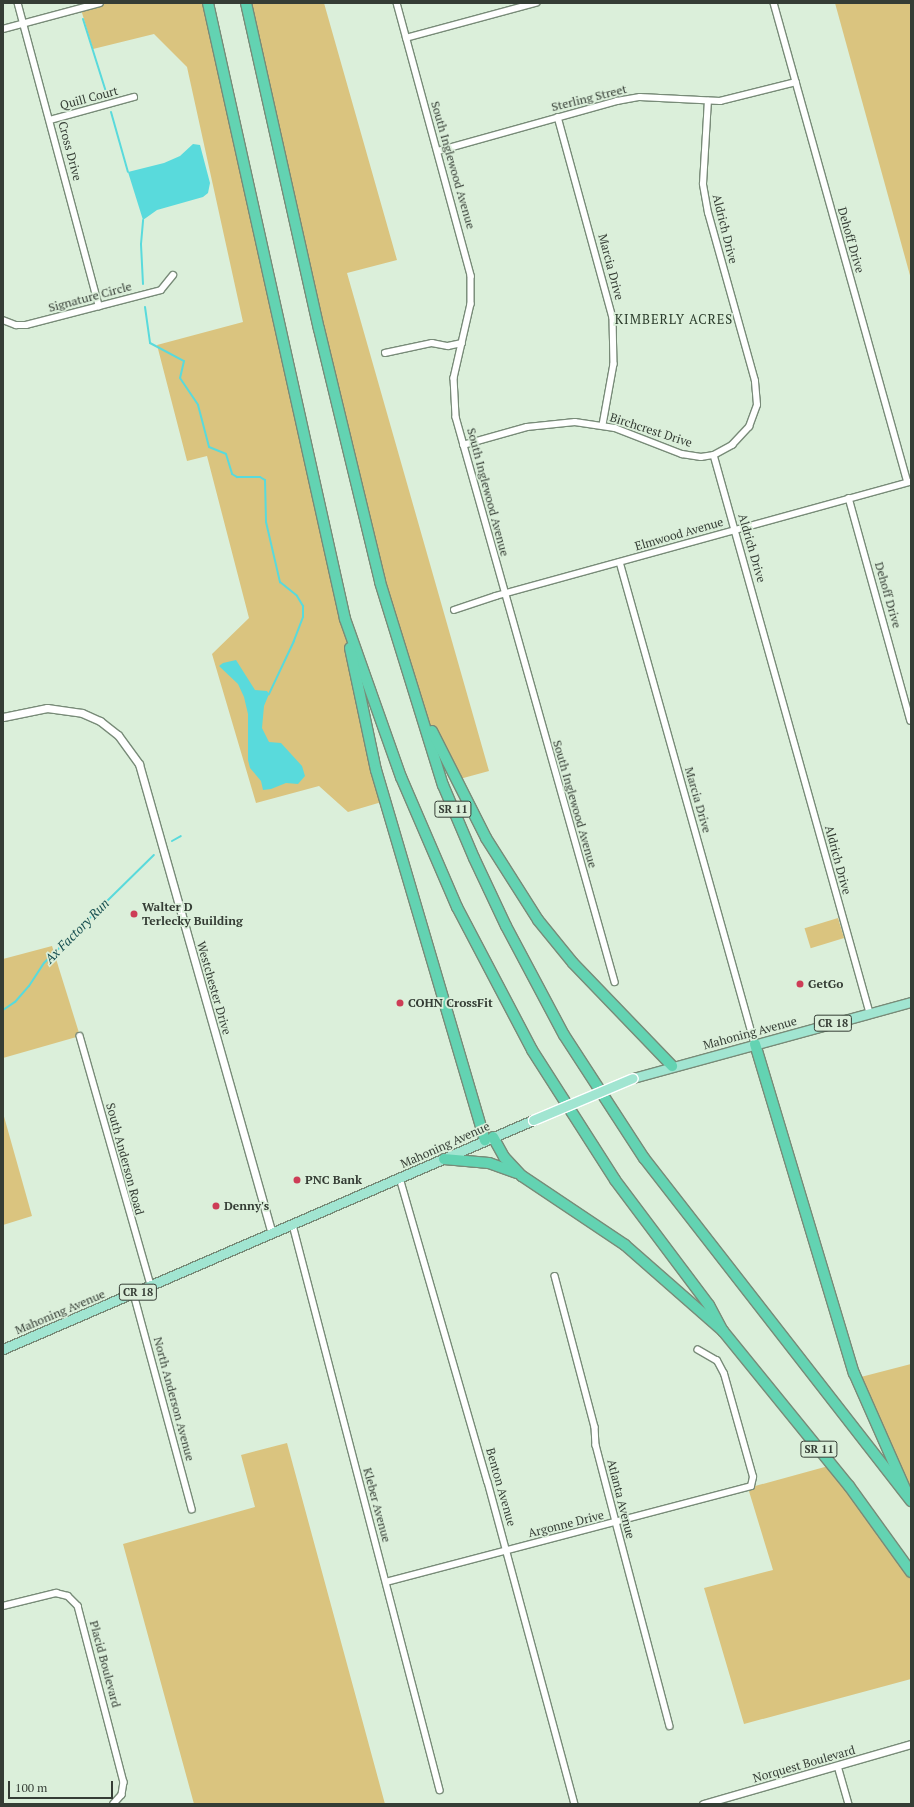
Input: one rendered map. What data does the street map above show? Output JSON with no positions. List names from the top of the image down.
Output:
{
  "streets": {
    "highway": ["SR 11"],
    "main road": ["CR 18", "Mahoning Avenue"],
    "street": [
      "Quill Court",
      "Sterling Street",
      "Cross Drive",
      "South Inglewood Avenue",
      "Aldrich Drive",
      "Dehoff Drive",
      "Marcia Drive",
      "Signature Circle",
      "Birchcrest Drive",
      "Elmwood Avenue",
      "Westchester Drive",
      "South Anderson Road",
      "North Anderson Avenue",
      "Benton Avenue",
      "Atlanta Avenue",
      "Kleber Avenue",
      "Argonne Drive",
      "Placid Boulevard",
      "Norquest Boulevard"
    ]
  },
  "crossings": [
    ["Quill Court", "Cross Drive"],
    ["Sterling Street", "South Inglewood Avenue"],
    ["Sterling Street", "Aldrich Drive"],
    ["Sterling Street", "Dehoff Drive"],
    ["Sterling Street", "Marcia Drive"],
    ["Cross Drive", "Signature Circle"],
    ["South Inglewood Avenue", "Birchcrest Drive"],
    ["South Inglewood Avenue", "Elmwood Avenue"],
    ["Aldrich Drive", "Birchcrest Drive"],
    ["Aldrich Drive", "Elmwood Avenue"],
    ["Aldrich Drive", "Mahoning Avenue"],
    ["Dehoff Drive", "Elmwood Avenue"],
    ["Marcia Drive", "Birchcrest Drive"],
    ["Marcia Drive", "Elmwood Avenue"],
    ["Marcia Drive", "Mahoning Avenue"],
    ["Westchester Drive", "Mahoning Avenue"],
    ["Mahoning Avenue", "South Anderson Road"],
    ["Mahoning Avenue", "North Anderson Avenue"],
    ["Mahoning Avenue", "Benton Avenue"],
    ["Mahoning Avenue", "Kleber Avenue"],
    ["Benton Avenue", "Argonne Drive"],
    ["Atlanta Avenue", "Argonne Drive"],
    ["Kleber Avenue", "Argonne Drive"]
  ],
  "districts": ["KIMBERLY ACRES"],
  "water": ["Ax Factory Run"],
  "places": [
    "Walter D Terlecky Building",
    "GetGo",
    "COHN CrossFit",
    "PNC Bank",
    "Denny's"
  ],
  "scale_bar": "100 m"
}
